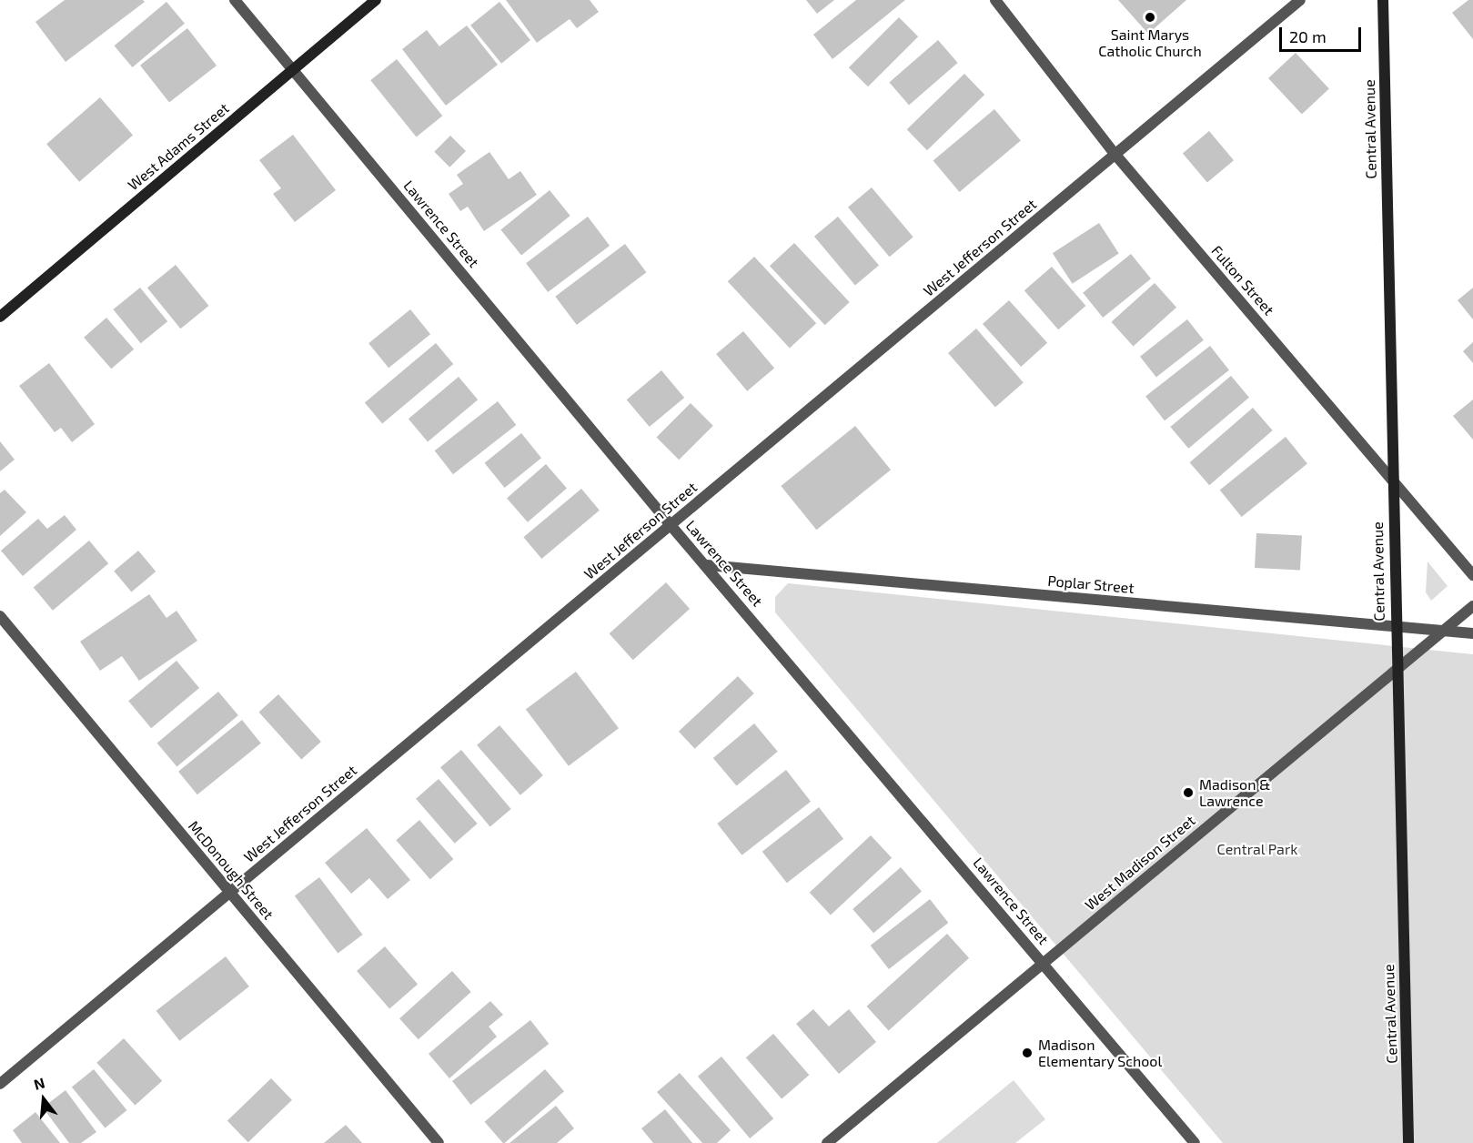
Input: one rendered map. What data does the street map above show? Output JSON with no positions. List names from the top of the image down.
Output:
{
  "streets": {
    "street": [
      "Central Avenue",
      "West Adams Street",
      "Lawrence Street",
      "West Jefferson Street",
      "Fulton Street",
      "Poplar Street",
      "West Madison Street",
      "McDonough Street"
    ]
  },
  "crossings": [
    ["Central Avenue", "Fulton Street"],
    ["Central Avenue", "Poplar Street"],
    ["Central Avenue", "West Madison Street"],
    ["West Adams Street", "Lawrence Street"],
    ["Lawrence Street", "West Jefferson Street"],
    ["Lawrence Street", "Poplar Street"],
    ["Lawrence Street", "West Madison Street"],
    ["West Jefferson Street", "Fulton Street"],
    ["West Jefferson Street", "McDonough Street"],
    ["Poplar Street", "West Madison Street"]
  ],
  "parks": ["Central Park"],
  "places": ["Saint Marys Catholic Church", "Madison & Lawrence", "Madison Elementary School"],
  "scale_bar": "20 m",
  "north": "top"
}
